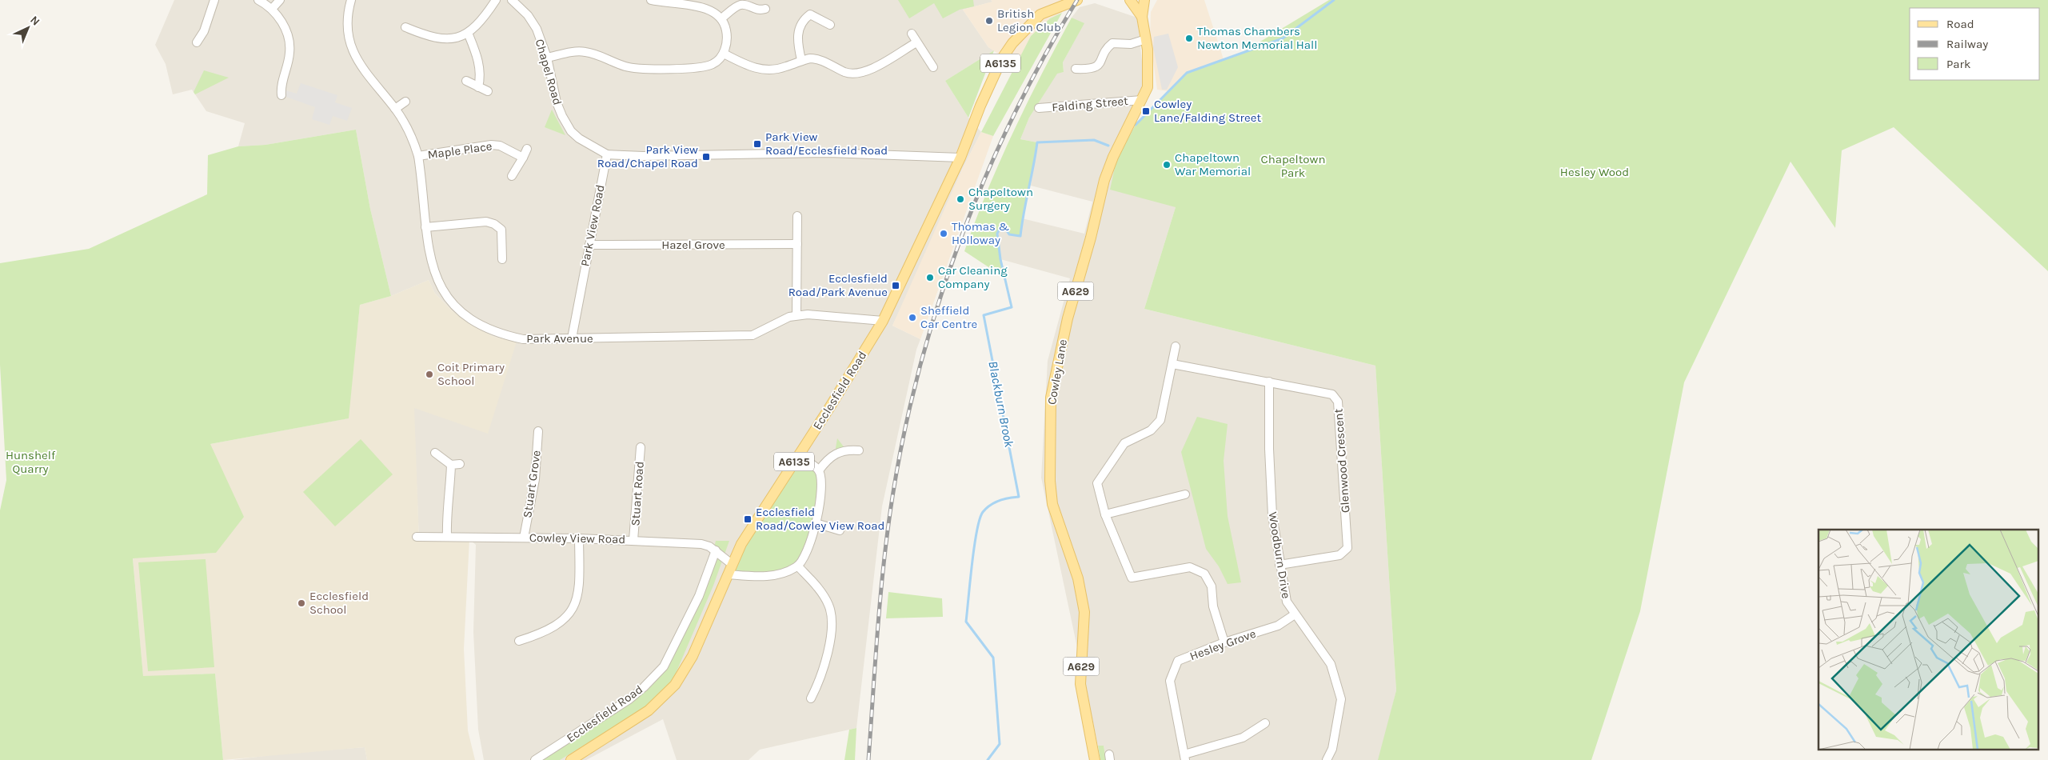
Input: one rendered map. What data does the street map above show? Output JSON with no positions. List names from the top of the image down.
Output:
{
  "streets": {
    "main road": [
      "A6135",
      "A629",
      "Cowley Lane",
      "Ecclesfield Road"
    ],
    "street": [
      "Chapel Road",
      "Falding Street",
      "Maple Place",
      "Park View Road",
      "Hazel Grove",
      "Park Avenue",
      "Glenwood Crescent",
      "Stuart Grove",
      "Stuart Road",
      "Cowley View Road",
      "Woodburn Drive",
      "Hesley Grove"
    ]
  },
  "crossings": [
    ["Chapel Road", "Park View Road"],
    ["Falding Street", "Cowley Lane"],
    ["Maple Place", "Park Avenue"],
    ["Park View Road", "Hazel Grove"],
    ["Park View Road", "Park Avenue"],
    ["Park Avenue", "Ecclesfield Road"],
    ["Ecclesfield Road", "Cowley View Road"],
    ["Glenwood Crescent", "Woodburn Drive"],
    ["Stuart Grove", "Cowley View Road"],
    ["Stuart Road", "Cowley View Road"],
    ["Woodburn Drive", "Hesley Grove"]
  ],
  "water": ["Blackburn Brook"],
  "parks": ["Chapeltown Park", "Hesley Wood", "Hunshelf Quarry"],
  "places": {
    "other": [
      "British Legion Club",
      "Thomas Chambers Newton Memorial Hall",
      "Chapeltown War Memorial",
      "Chapeltown Surgery",
      "Thomas & Holloway",
      "Car Cleaning Company",
      "Sheffield Car Centre",
      "Coit Primary School",
      "Ecclesfield School"
    ],
    "transit": [
      "Cowley Lane/Falding Street",
      "Park View Road/Ecclesfield Road",
      "Park View Road/Chapel Road",
      "Ecclesfield Road/Park Avenue",
      "Ecclesfield Road/Cowley View Road"
    ]
  },
  "legend": ["Road", "Railway", "Park"],
  "north": "top right"
}
